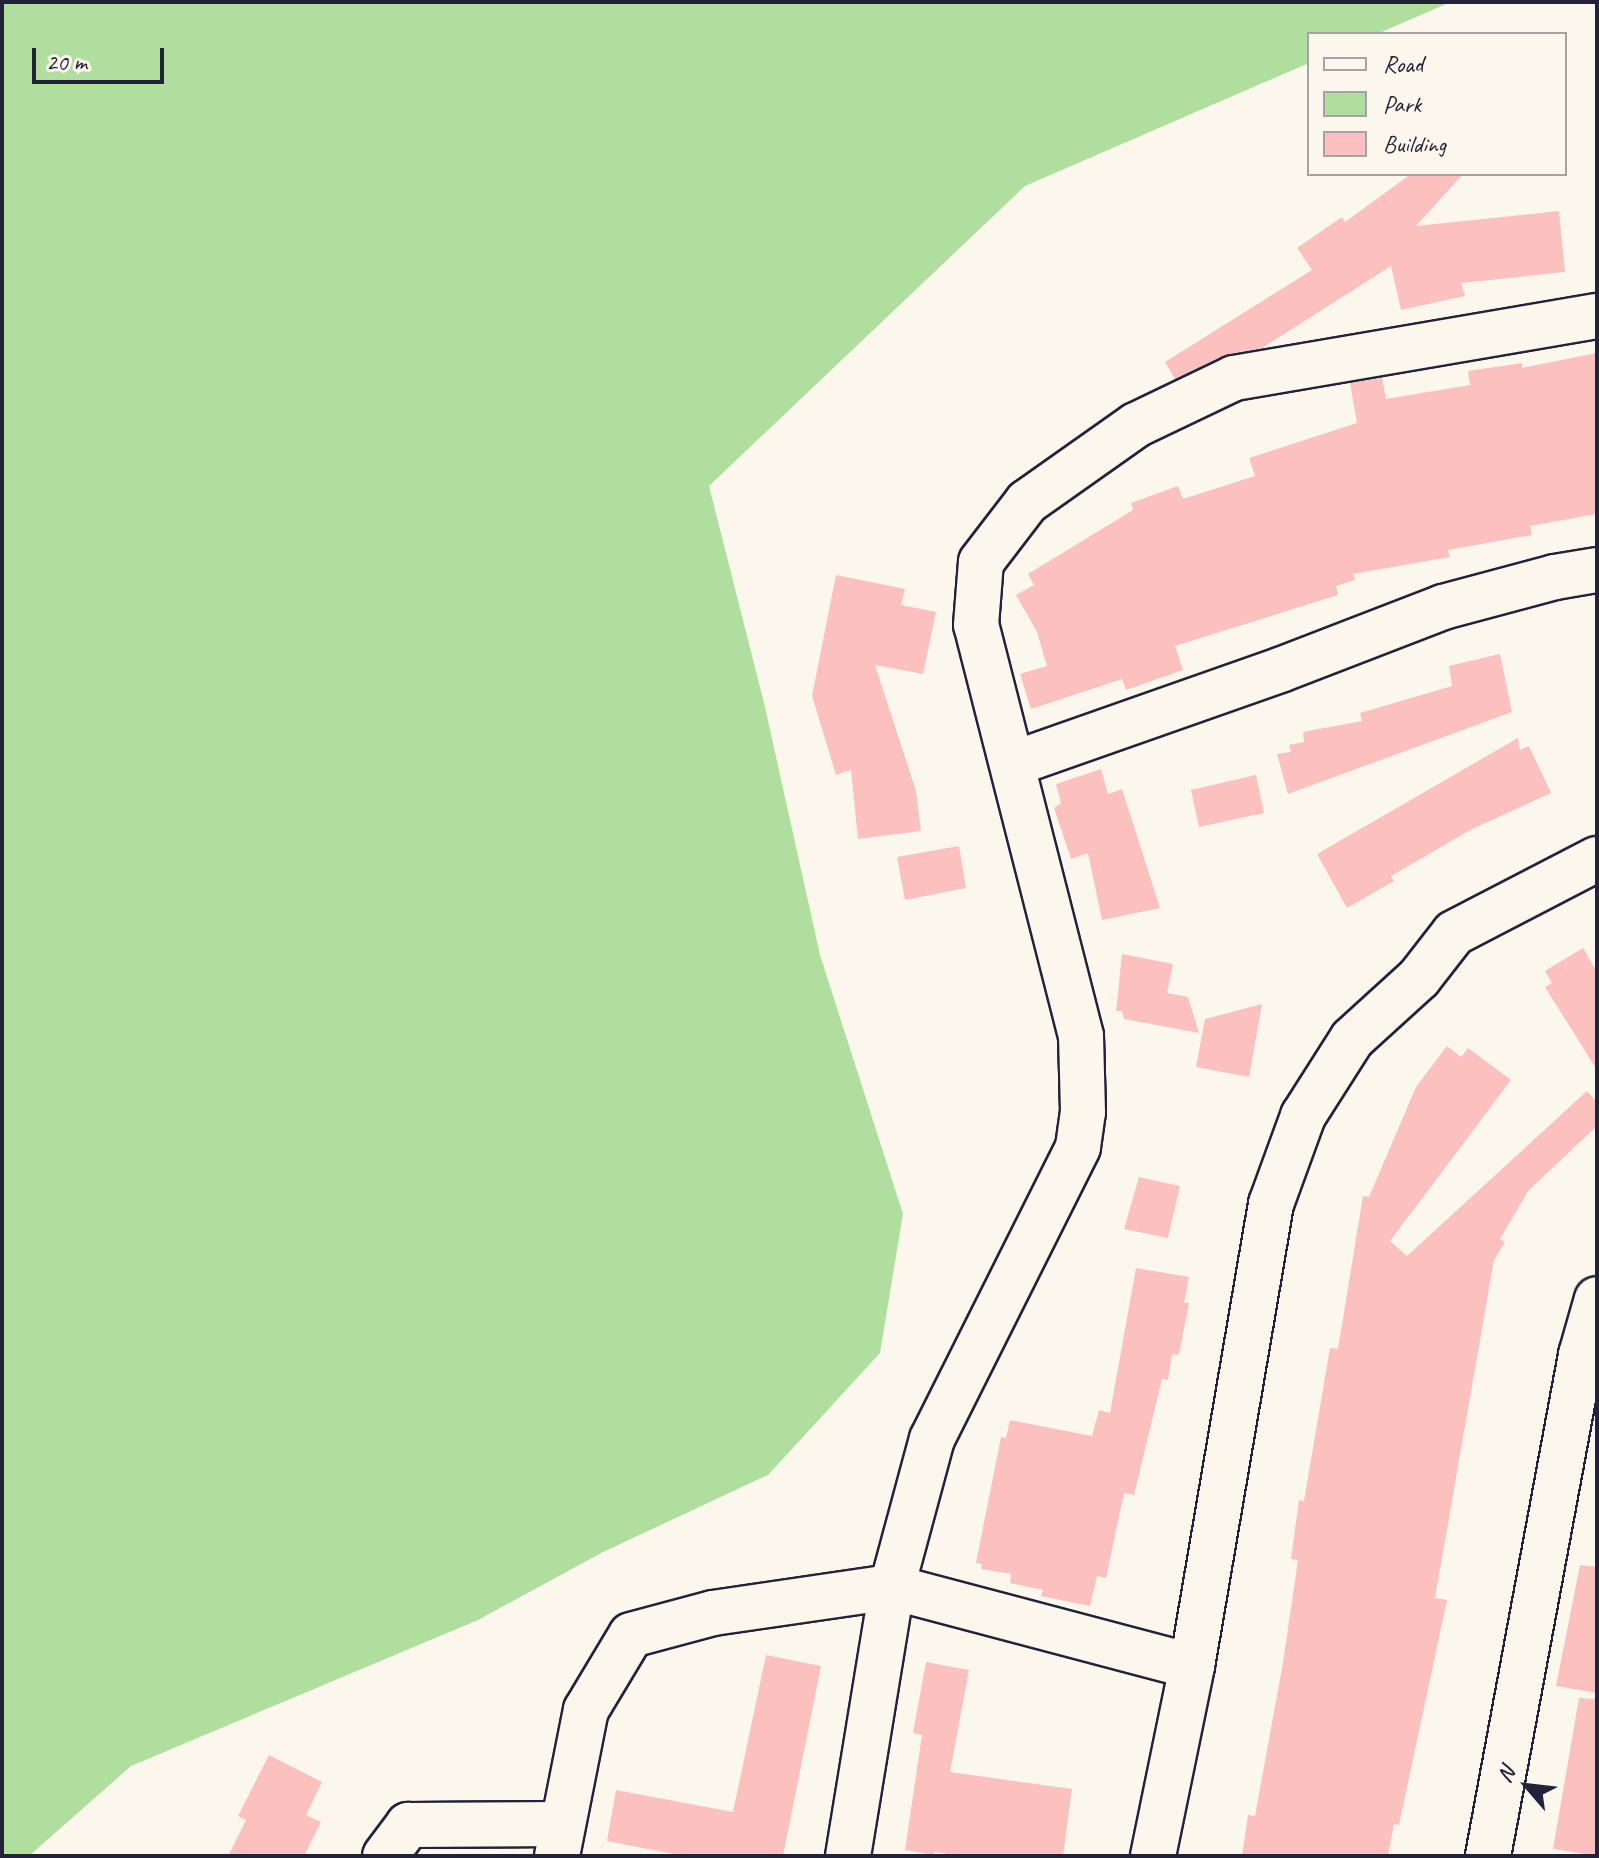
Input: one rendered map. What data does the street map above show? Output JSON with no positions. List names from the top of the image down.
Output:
{
  "legend": ["Road", "Park", "Building"],
  "scale_bar": "20 m",
  "north": "top left"
}
